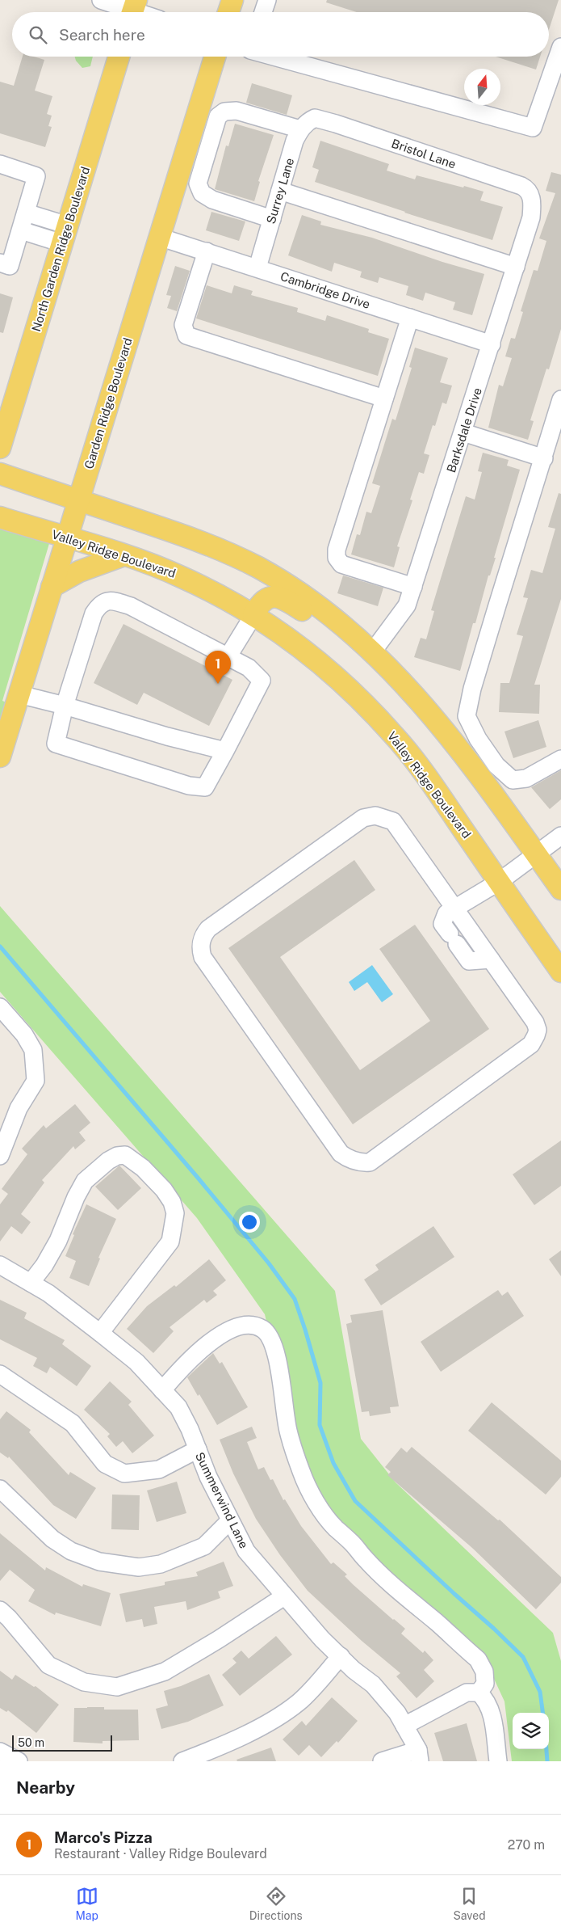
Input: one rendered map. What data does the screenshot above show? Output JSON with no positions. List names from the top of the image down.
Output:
{
  "streets": {
    "main road": ["North Garden Ridge Boulevard", "Garden Ridge Boulevard", "Valley Ridge Boulevard"],
    "street": [
      "Bristol Lane",
      "Surrey Lane",
      "Cambridge Drive",
      "Barksdale Drive",
      "Summerwind Lane"
    ]
  },
  "crossings": [
    ["Bristol Lane", "Surrey Lane"],
    ["Bristol Lane", "Barksdale Drive"],
    ["Surrey Lane", "Cambridge Drive"],
    ["Cambridge Drive", "Garden Ridge Boulevard"],
    ["Cambridge Drive", "Barksdale Drive"],
    ["Garden Ridge Boulevard", "Valley Ridge Boulevard"]
  ],
  "scale_bar": "50 m",
  "north": "top",
  "page": {
    "search": "Search here",
    "pins": "1",
    "scale": "50 m",
    "heading": "Nearby",
    "list": [
      {
        "mark": "1",
        "name": "Marco's Pizza",
        "note": "Restaurant · Valley Ridge Boulevard",
        "value": "270 m"
      }
    ],
    "nav": ["Map", "Directions", "Saved"]
  }
}
